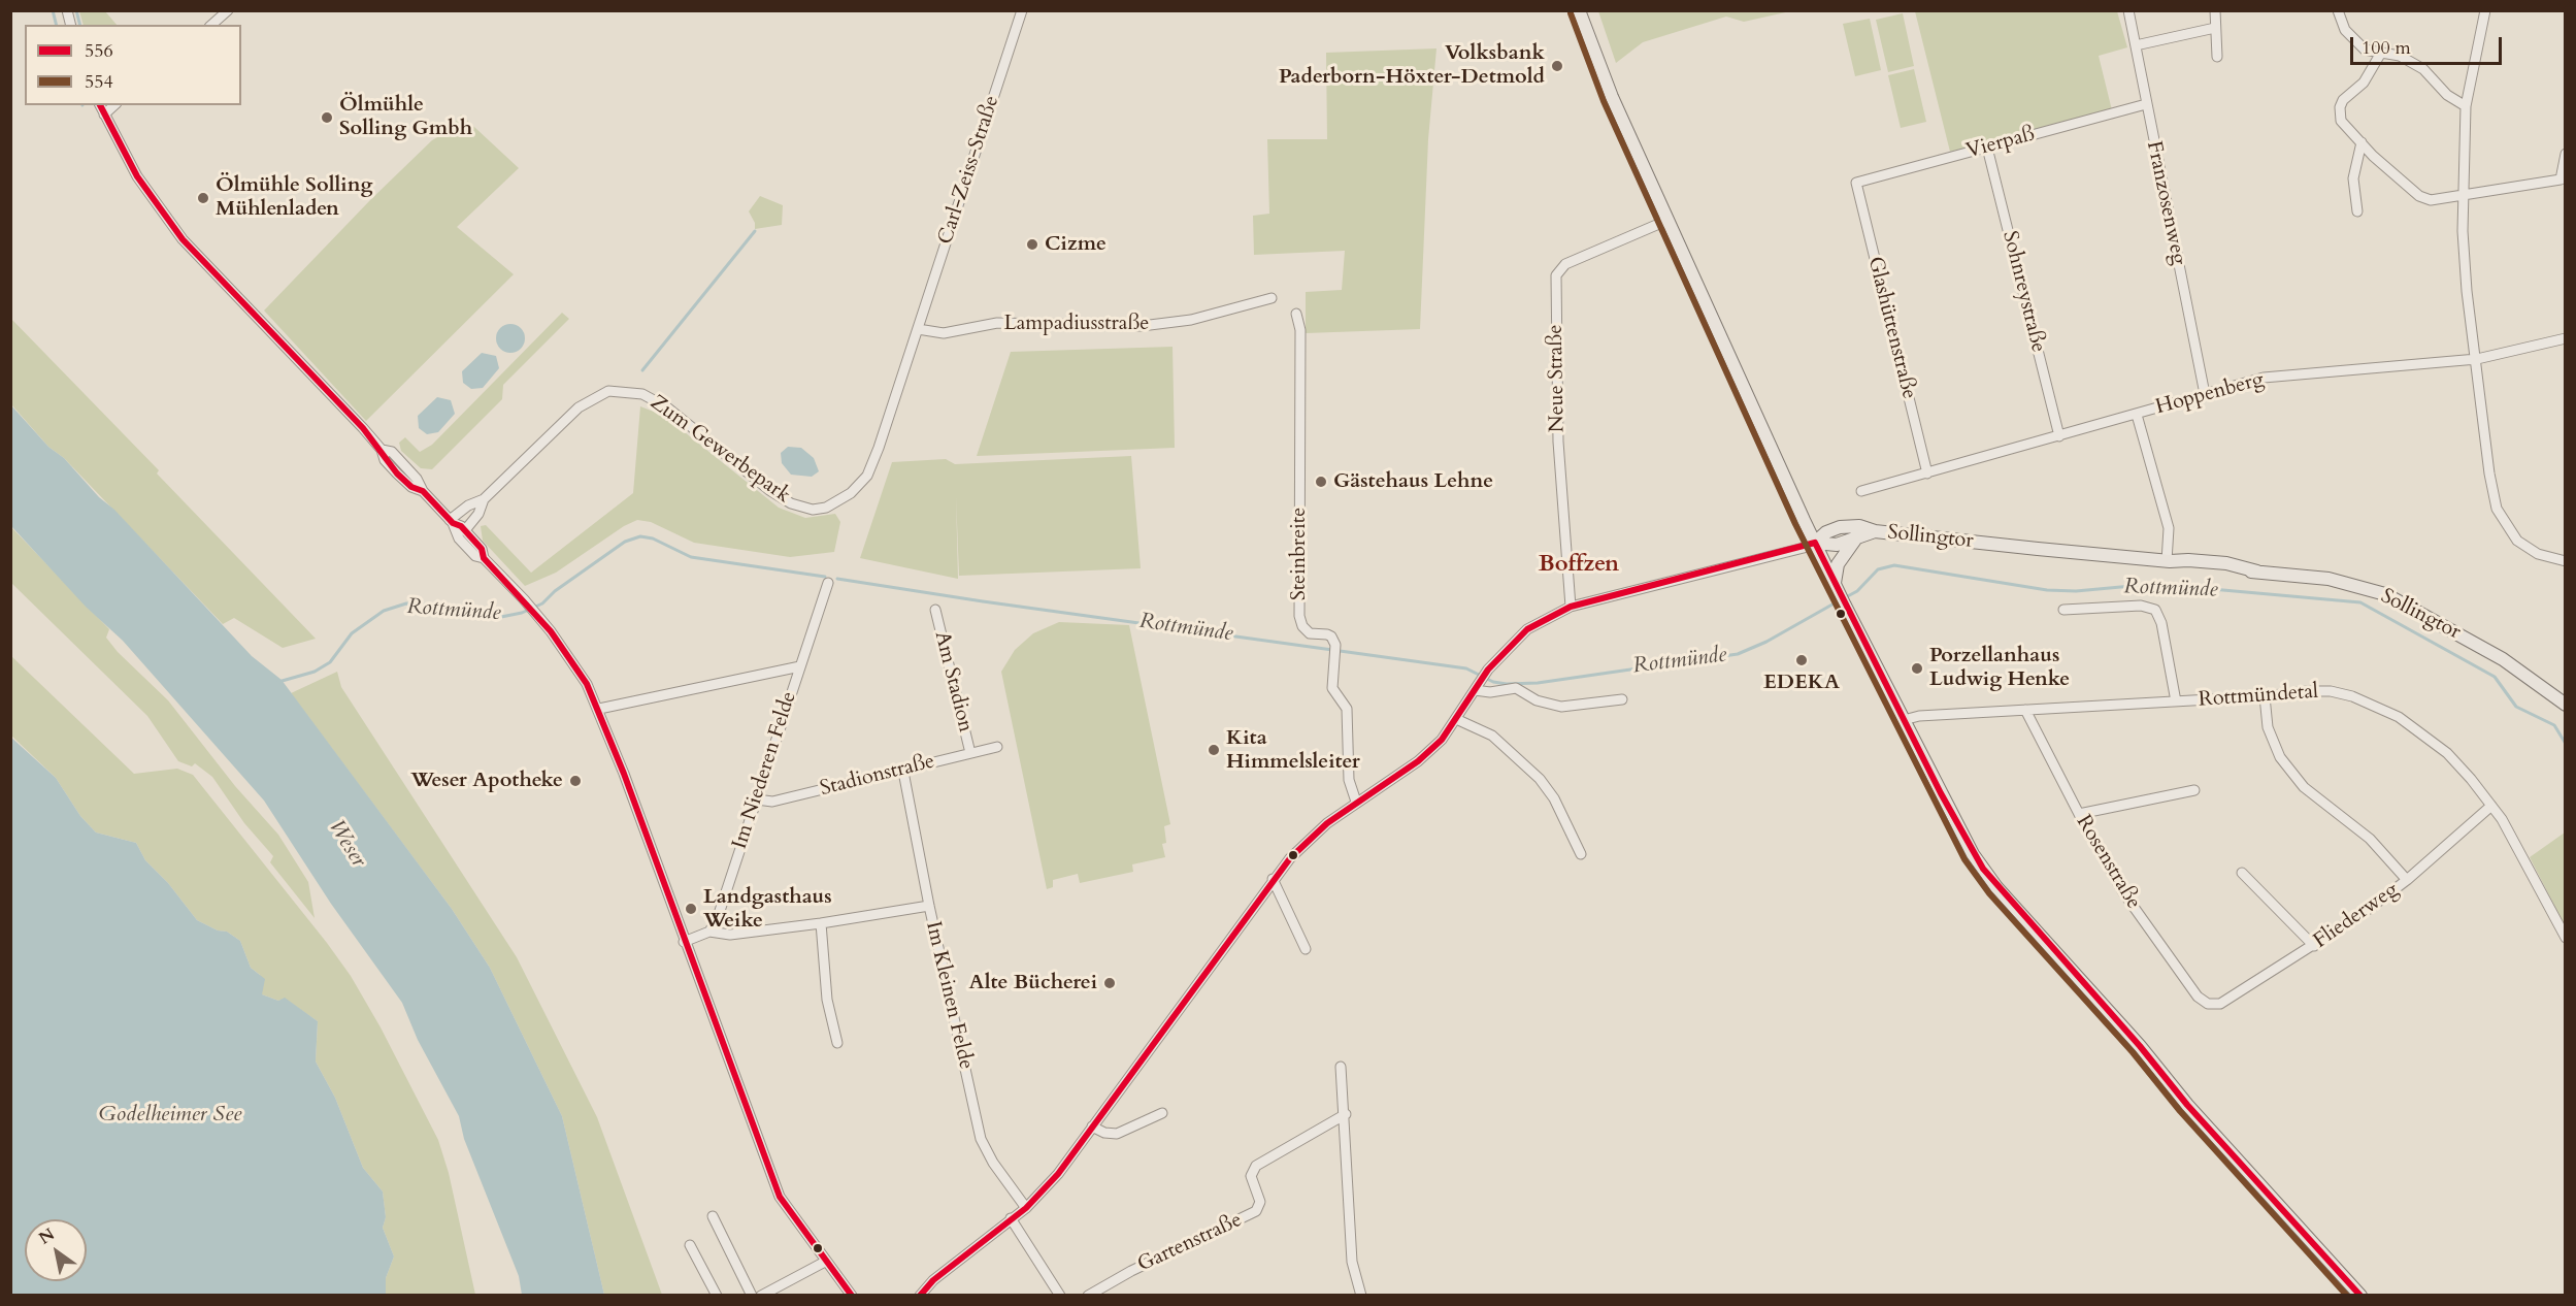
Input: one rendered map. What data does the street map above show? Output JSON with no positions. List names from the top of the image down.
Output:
{
  "streets": {
    "main road": ["Sollingtor"],
    "street": [
      "Vierpaß",
      "Carl-Zeiss-Straße",
      "Franzosenweg",
      "Sohnreystraße",
      "Lampadiusstraße",
      "Glashüttenstraße",
      "Neue Straße",
      "Hoppenberg",
      "Zum Gewerbepark",
      "Steinbreite",
      "Am Stadion",
      "Rottmündetal",
      "Im Niederen Felde",
      "Stadionstraße",
      "Rosenstraße",
      "Fliederweg",
      "Im Kleinen Felde",
      "Gartenstraße"
    ]
  },
  "crossings": [
    ["Vierpaß", "Franzosenweg"],
    ["Vierpaß", "Sohnreystraße"],
    ["Vierpaß", "Glashüttenstraße"],
    ["Carl-Zeiss-Straße", "Lampadiusstraße"],
    ["Carl-Zeiss-Straße", "Zum Gewerbepark"],
    ["Franzosenweg", "Hoppenberg"],
    ["Sohnreystraße", "Hoppenberg"],
    ["Lampadiusstraße", "Zum Gewerbepark"],
    ["Glashüttenstraße", "Hoppenberg"],
    ["Am Stadion", "Stadionstraße"],
    ["Rottmündetal", "Rosenstraße"],
    ["Rottmündetal", "Fliederweg"],
    ["Im Niederen Felde", "Stadionstraße"],
    ["Stadionstraße", "Im Kleinen Felde"],
    ["Rosenstraße", "Fliederweg"]
  ],
  "districts": ["Boffzen"],
  "water": ["Rottmünde", "Weser", "Godelheimer See"],
  "places": [
    "Volksbank Paderborn-Höxter-Detmold",
    "Ölmühle Solling Gmbh",
    "Ölmühle Solling Mühlenladen",
    "Cizme",
    "Gästehaus Lehne",
    "EDEKA",
    "Porzellanhaus Ludwig Henke",
    "Kita Himmelsleiter",
    "Weser Apotheke",
    "Landgasthaus Weike",
    "Alte Bücherei"
  ],
  "lines": ["transit line 554", "transit line 556"],
  "legend": ["556", "554"],
  "scale_bar": "100 m",
  "north": "top left"
}
